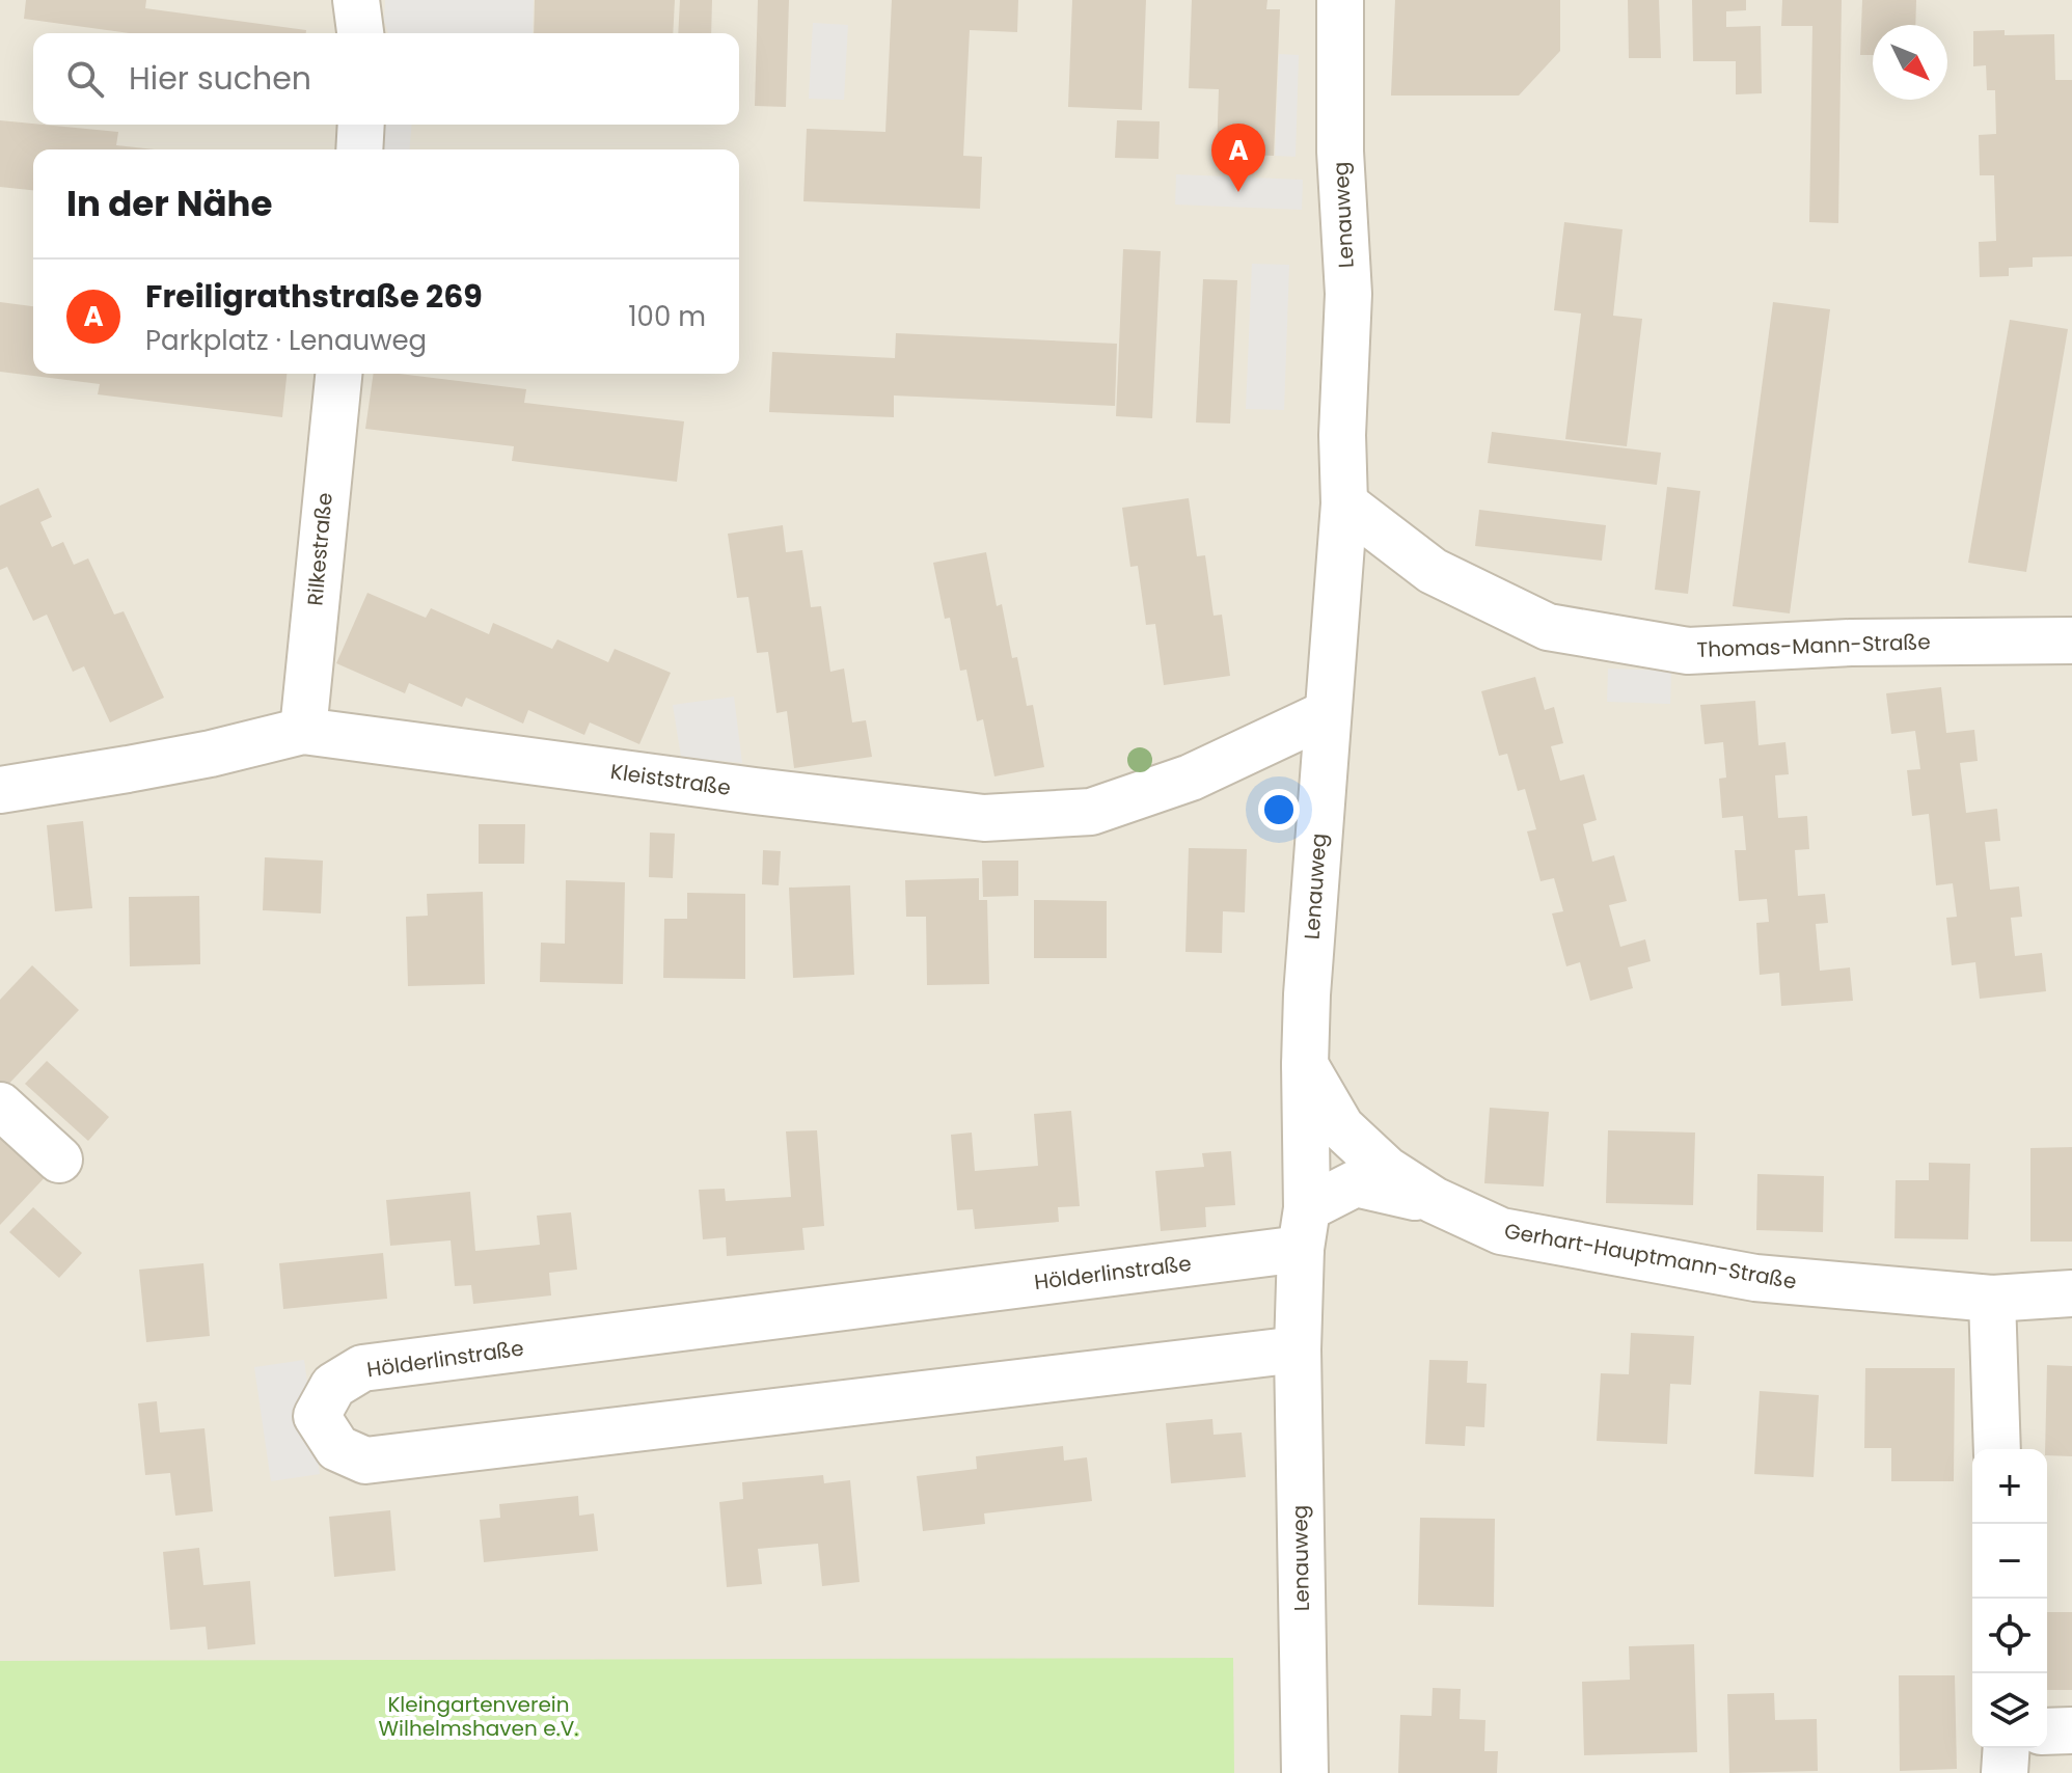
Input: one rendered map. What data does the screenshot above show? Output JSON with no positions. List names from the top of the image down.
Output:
{
  "streets": {
    "street": [
      "Lenauweg",
      "Rilkestraße",
      "Thomas-Mann-Straße",
      "Kleiststraße",
      "Gerhart-Hauptmann-Straße",
      "Hölderlinstraße"
    ]
  },
  "crossings": [
    ["Lenauweg", "Thomas-Mann-Straße"],
    ["Lenauweg", "Kleiststraße"],
    ["Lenauweg", "Gerhart-Hauptmann-Straße"],
    ["Lenauweg", "Hölderlinstraße"],
    ["Rilkestraße", "Kleiststraße"],
    ["Gerhart-Hauptmann-Straße", "Hölderlinstraße"]
  ],
  "parks": ["Kleingartenverein Wilhelmshaven e.V."],
  "north": "bottom right",
  "page": {
    "search": "Hier suchen",
    "pins": "A",
    "heading": "In der Nähe",
    "list": [
      {
        "mark": "A",
        "name": "Freiligrathstraße 269",
        "note": "Parkplatz · Lenauweg",
        "value": "100 m"
      }
    ],
    "map_buttons": ["+", "−"]
  }
}
